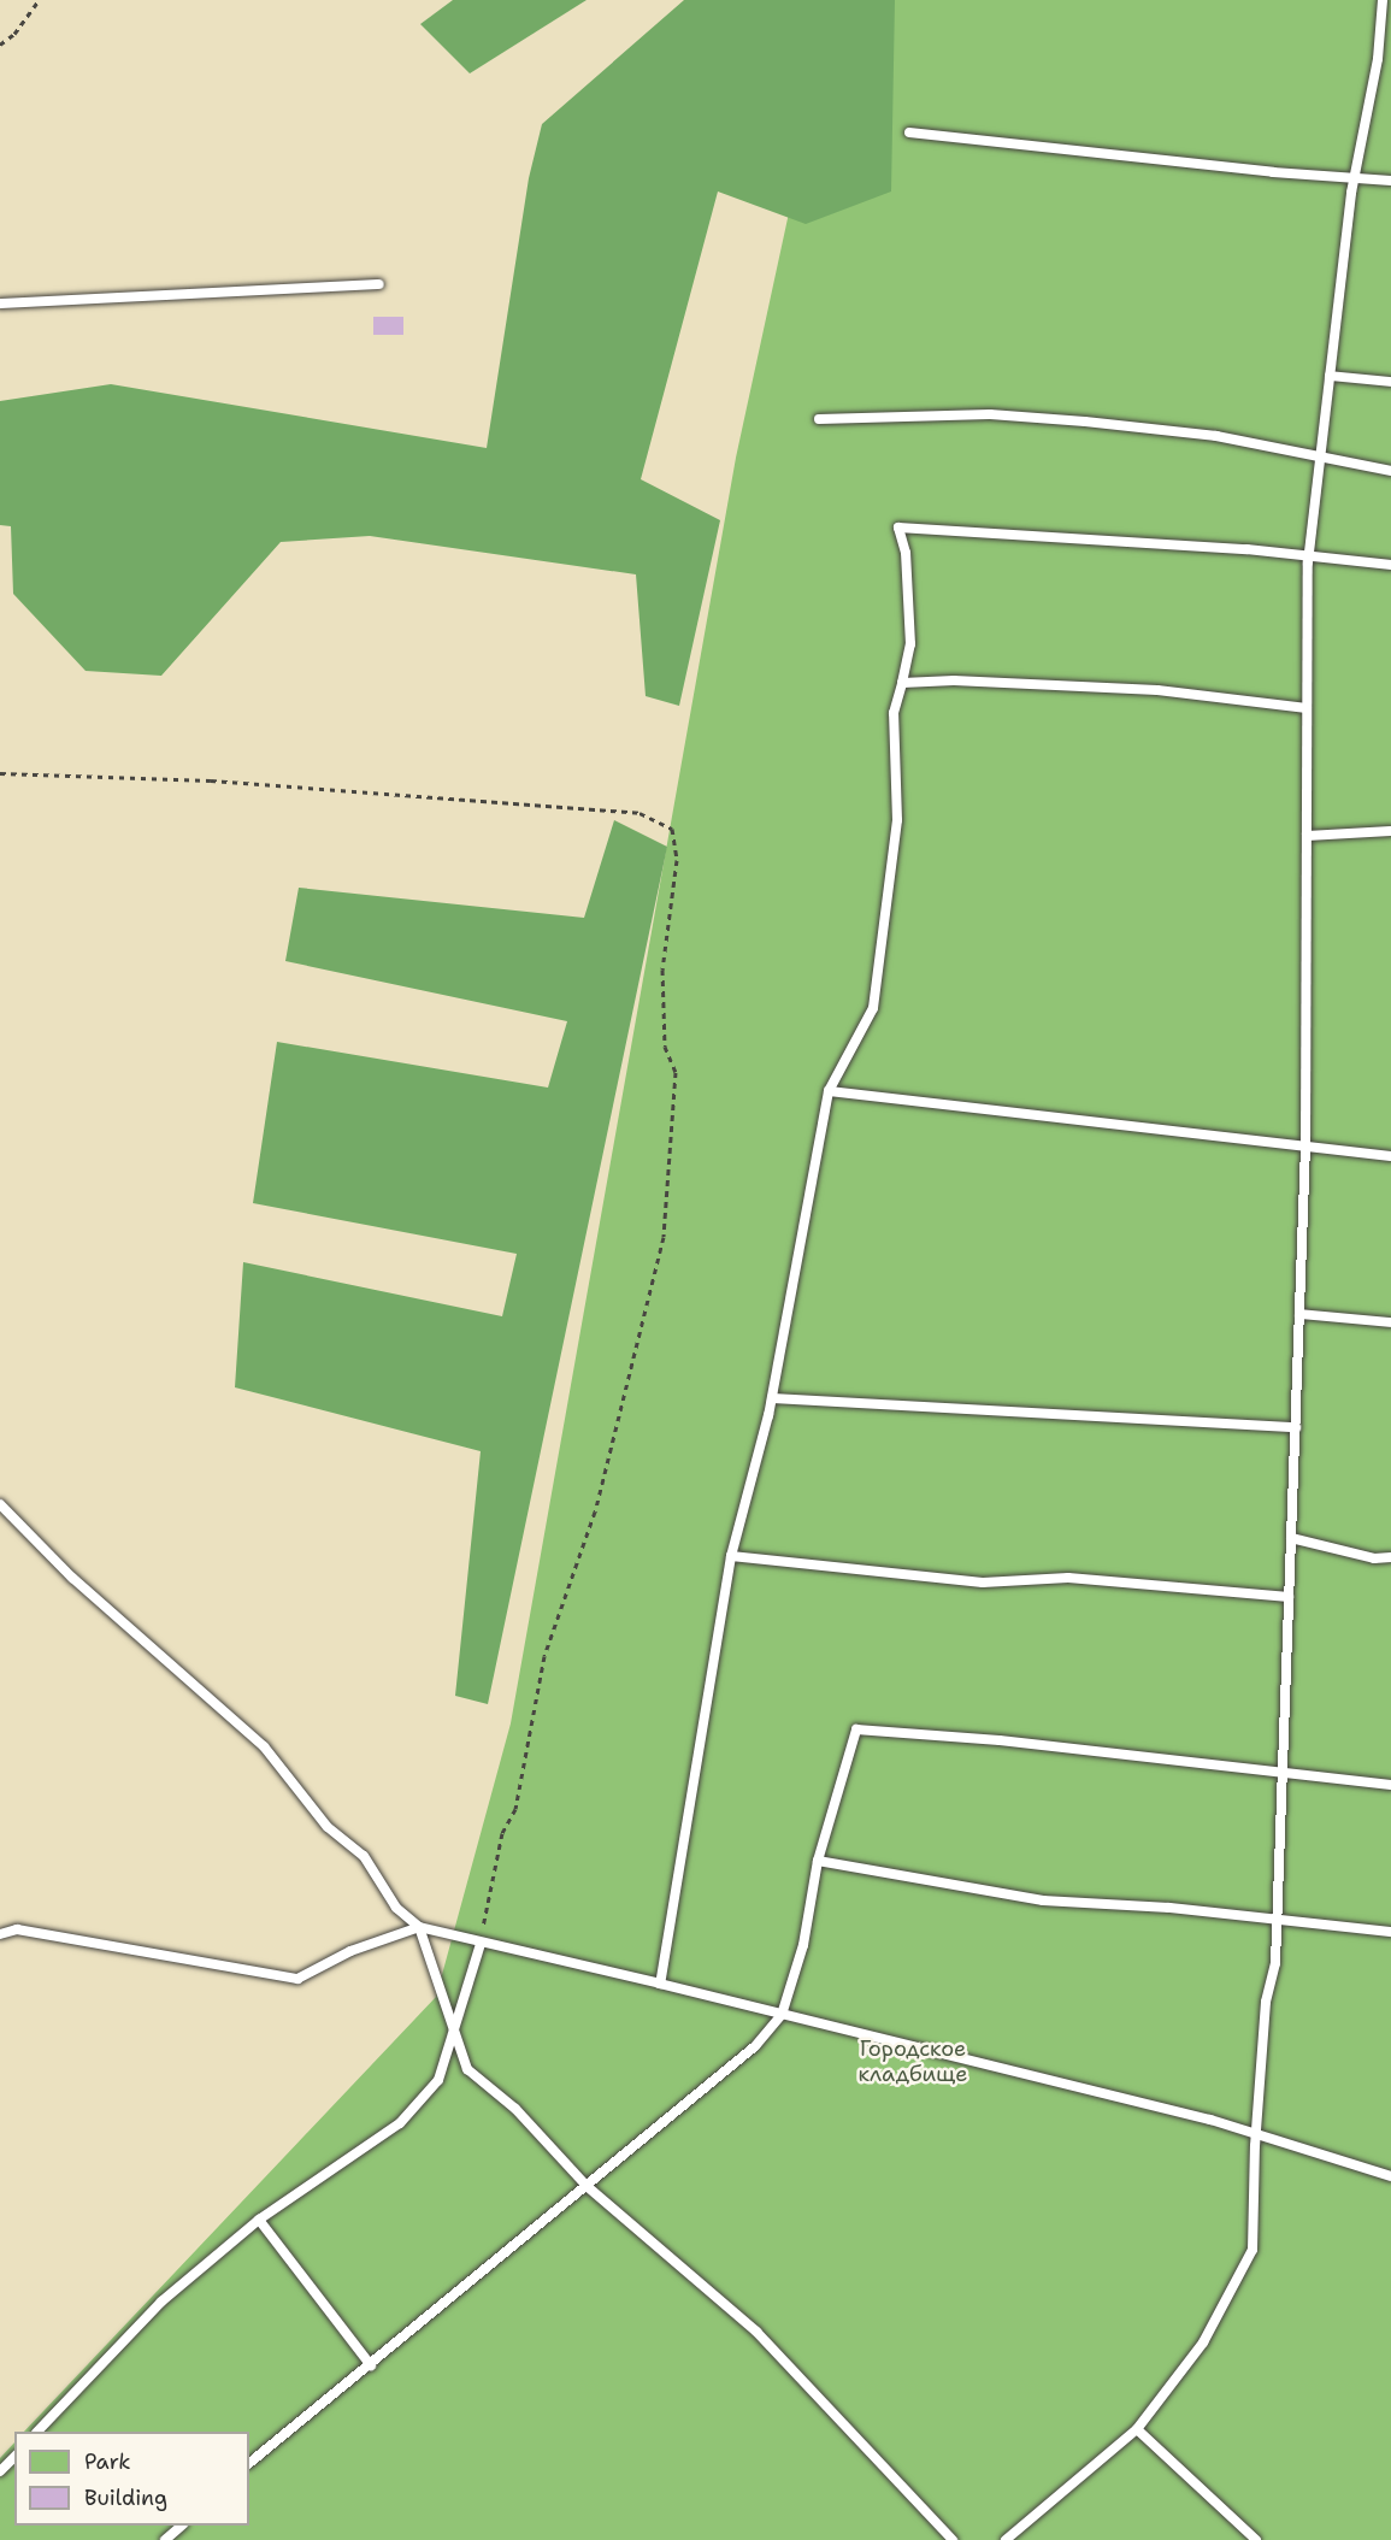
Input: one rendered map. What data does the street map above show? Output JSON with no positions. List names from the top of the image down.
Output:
{
  "parks": ["Городское кладбище"],
  "legend": ["Park", "Building"]
}
